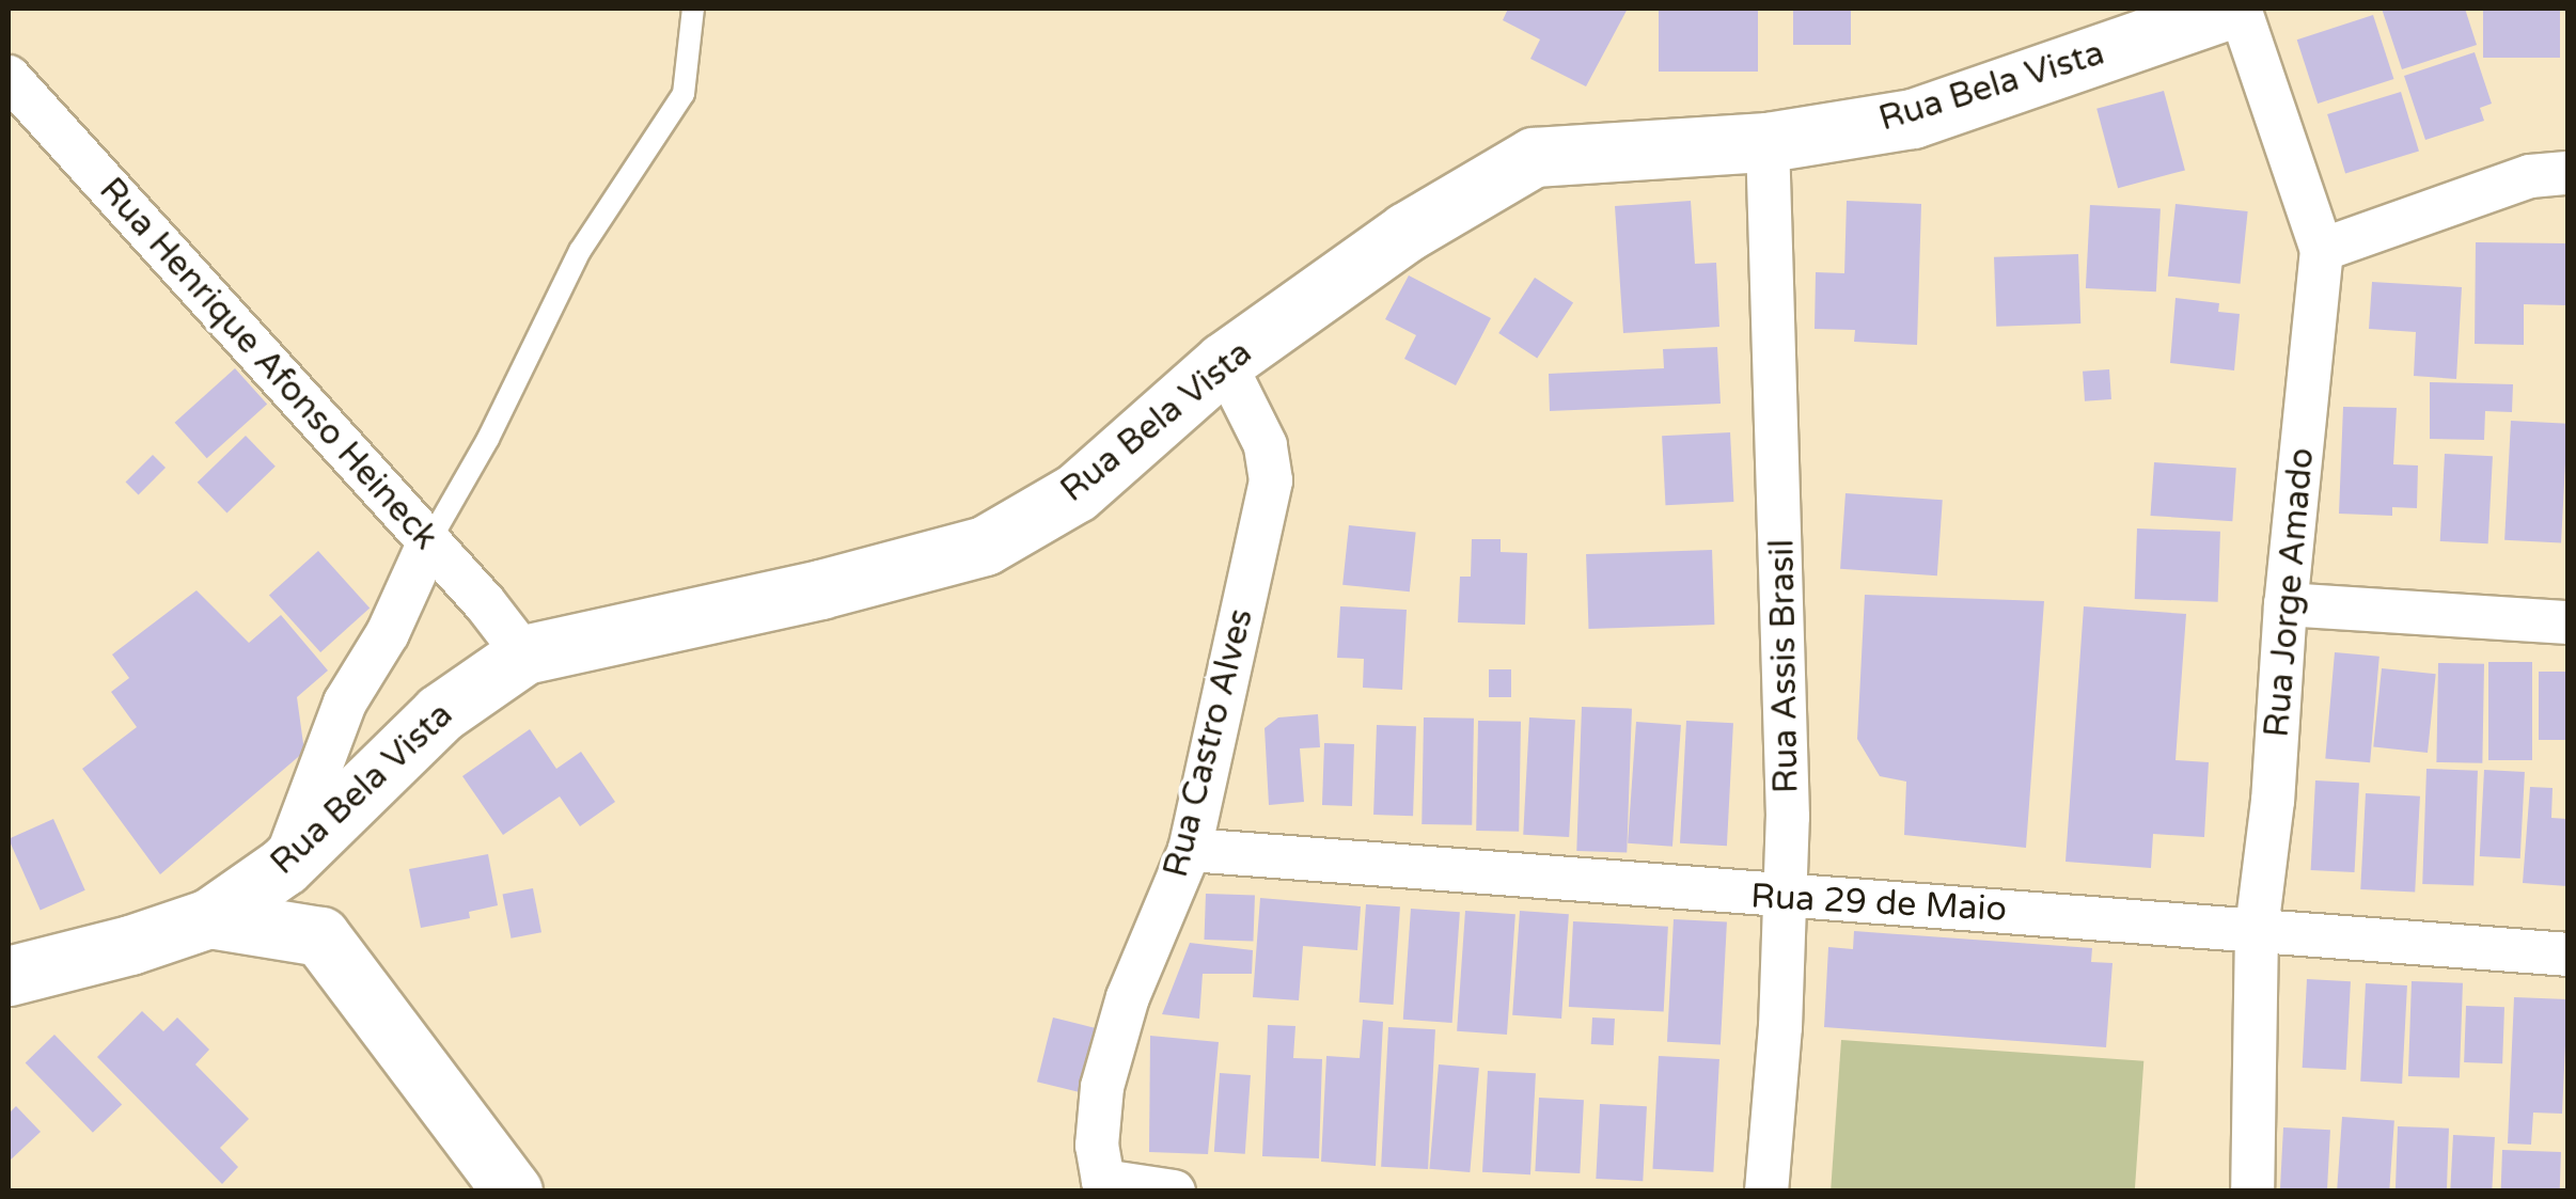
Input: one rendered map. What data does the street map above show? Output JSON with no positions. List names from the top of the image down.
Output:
{
  "streets": {
    "street": [
      "Rua Bela Vista",
      "Rua Henrique Afonso Heineck",
      "Rua Jorge Amado",
      "Rua Assis Brasil",
      "Rua Castro Alves",
      "Rua 29 de Maio"
    ]
  },
  "crossings": [
    ["Rua Bela Vista", "Rua Henrique Afonso Heineck"],
    ["Rua Bela Vista", "Rua Assis Brasil"],
    ["Rua Bela Vista", "Rua Castro Alves"],
    ["Rua Jorge Amado", "Rua 29 de Maio"],
    ["Rua Assis Brasil", "Rua 29 de Maio"],
    ["Rua Castro Alves", "Rua 29 de Maio"]
  ]
}
